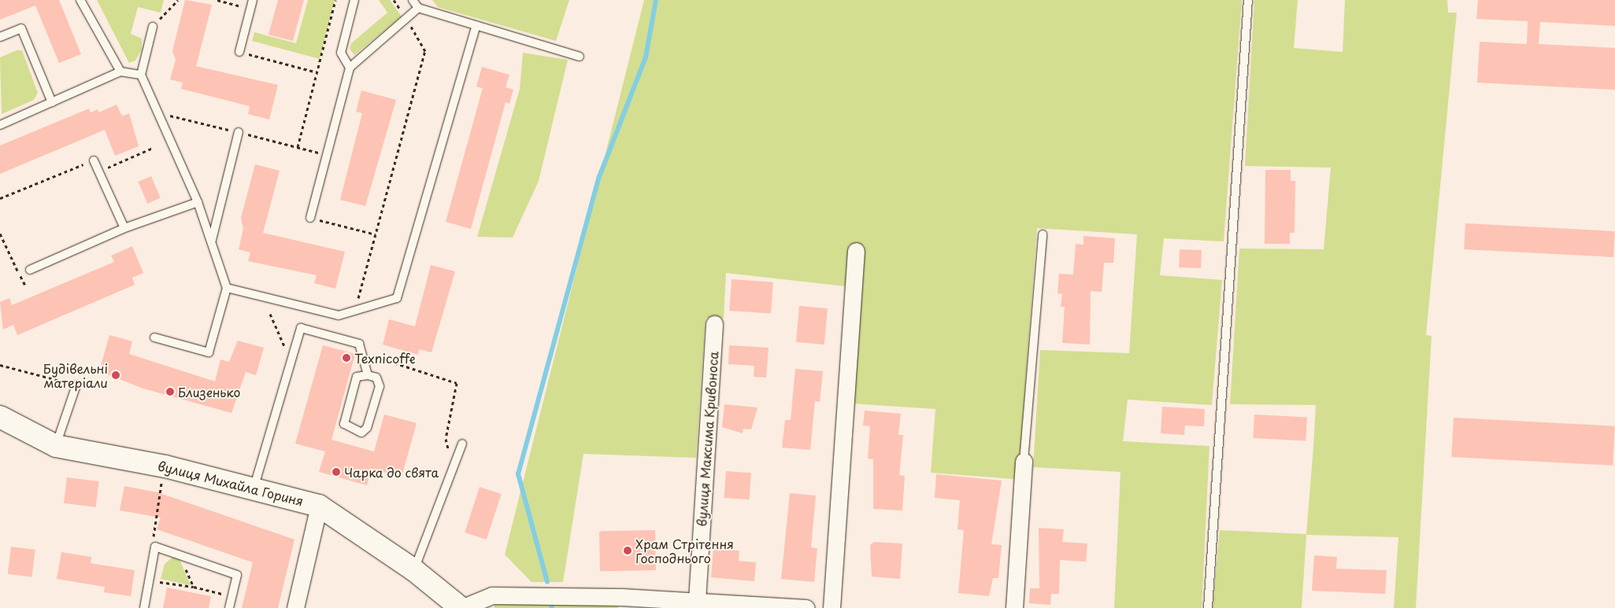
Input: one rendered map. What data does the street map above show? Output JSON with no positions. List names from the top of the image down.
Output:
{
  "streets": {
    "main road": ["вулиця Михайла Гориня"],
    "street": ["вулиця Максима Кривоноса"]
  },
  "places": [
    "Texnicoffe",
    "Будівельні матеріали",
    "Близенько",
    "Чарка до свята",
    "Храм Стрітення Господнього"
  ]
}
